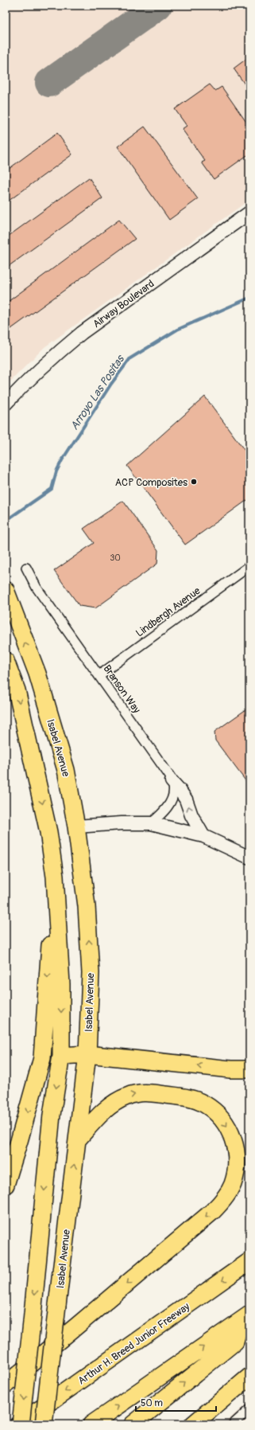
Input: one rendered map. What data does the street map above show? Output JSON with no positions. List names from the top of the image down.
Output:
{
  "streets": {
    "highway": ["Isabel Avenue", "Arthur H. Breed Junior Freeway"],
    "main road": ["Airway Boulevard"],
    "street": ["Lindbergh Avenue", "Branson Way"]
  },
  "crossings": [
    ["Lindbergh Avenue", "Branson Way"]
  ],
  "water": ["Arroyo Las Positas"],
  "places": ["ACP Composites"],
  "house_numbers": ["30"],
  "scale_bar": "50 m"
}
